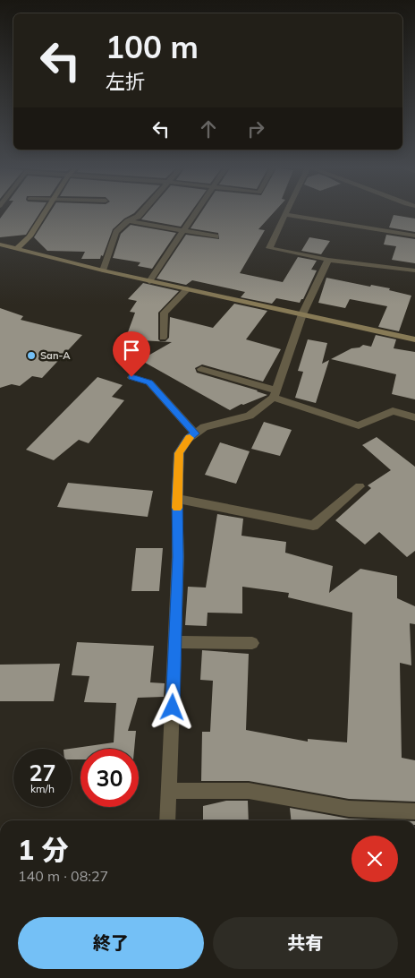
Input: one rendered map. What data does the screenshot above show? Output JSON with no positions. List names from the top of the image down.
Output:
{
  "places": ["San-A"],
  "page": {
    "turn": ["100 m", "左折"],
    "speed": "27 km/h",
    "limit": "30",
    "heading": ["1 分", "140 m · 08:27"],
    "buttons": ["終了", "共有"]
  }
}
